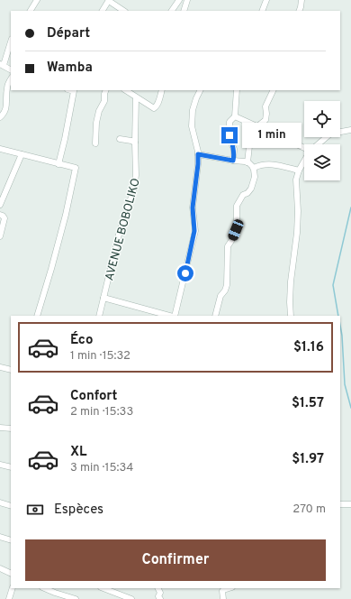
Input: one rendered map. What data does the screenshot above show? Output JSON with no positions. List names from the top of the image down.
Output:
{
  "streets": {
    "street": ["AVENUE BOBOLIKO"]
  },
  "page": {
    "banner": ["Départ", "Wamba"],
    "bubble": "1 min",
    "list": [
      {
        "name": "Éco",
        "note": "1 min · 15:32",
        "value": "$1.16"
      },
      {
        "name": "Confort",
        "note": "2 min · 15:33",
        "value": "$1.57"
      },
      {
        "name": "XL",
        "note": "3 min · 15:34",
        "value": "$1.97"
      }
    ],
    "pay": ["Espèces", "270 m"],
    "buttons": "Confirmer"
  }
}
